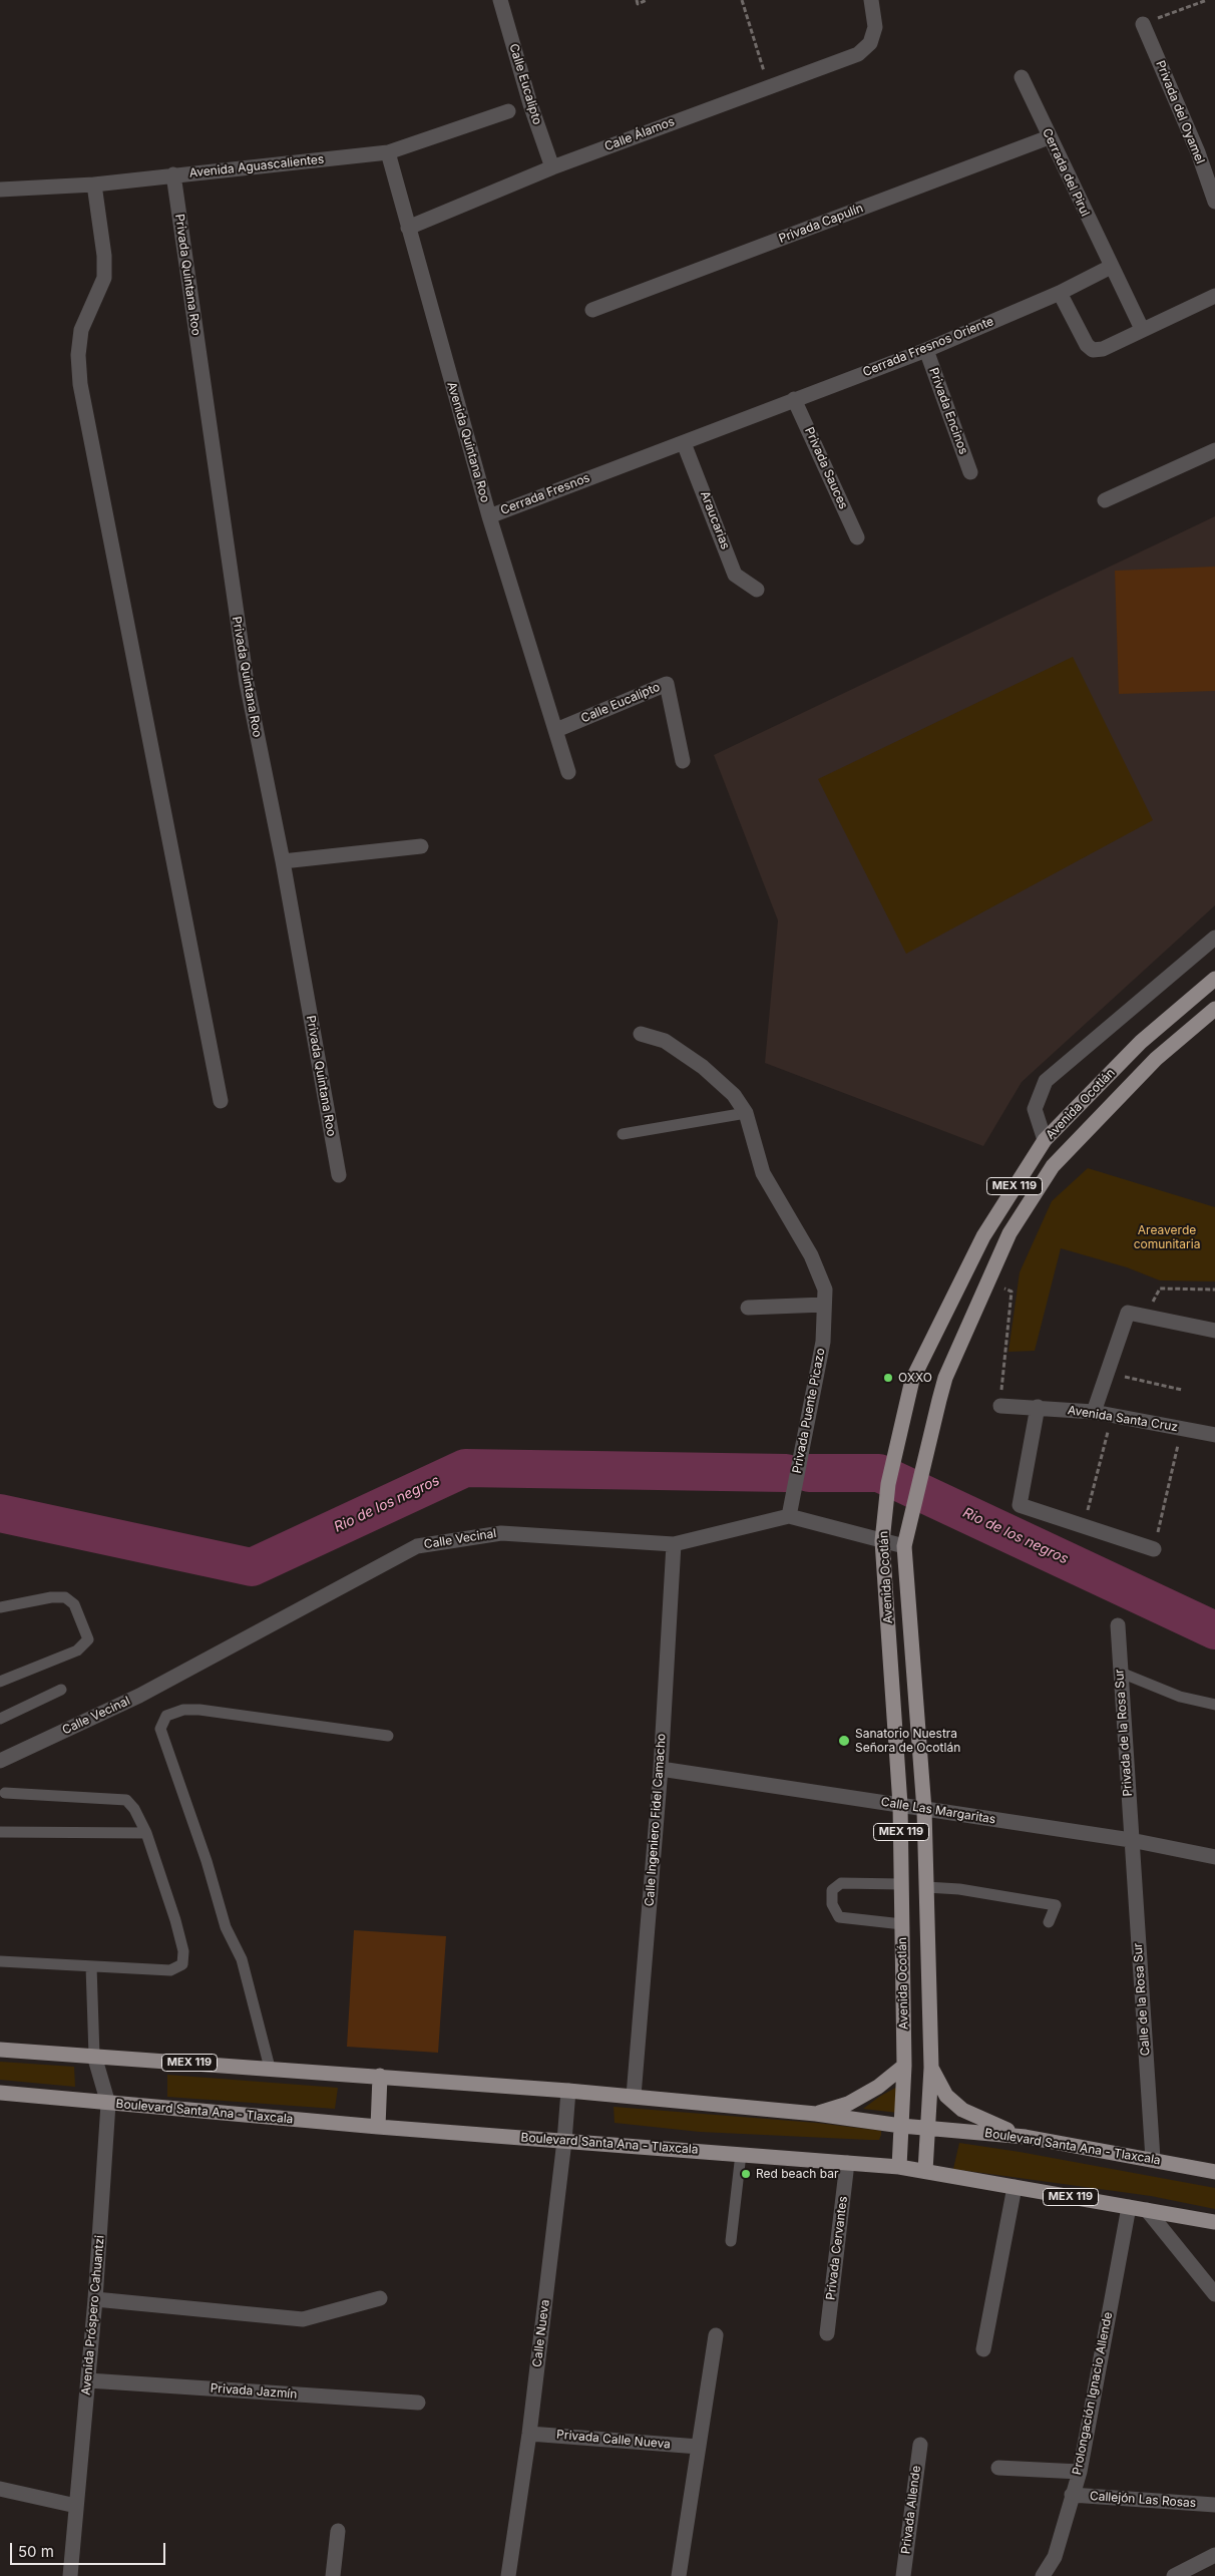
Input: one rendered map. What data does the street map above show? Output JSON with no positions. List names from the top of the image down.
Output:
{
  "streets": {
    "main road": ["Avenida Ocotlán", "MEX 119", "Boulevard Santa Ana - Tlaxcala"],
    "street": [
      "Calle Eucalipto",
      "Privada del Oyamel",
      "Calle Álamos",
      "Avenida Aguascalientes",
      "Cerrada del Pirul",
      "Privada Capulín",
      "Privada Quintana Roo",
      "Cerrada Fresnos Oriente",
      "Privada Encinos",
      "Avenida Quintana Roo",
      "Privada Sauces",
      "Cerrada Fresnos",
      "Araucarias",
      "Privada Puente Picazo",
      "Avenida Santa Cruz",
      "Calle Vecinal",
      "Privada de la Rosa Sur",
      "Calle Las Margaritas",
      "Calle Ingeniero Fidel Camacho",
      "Calle de la Rosa Sur",
      "Privada Cervantes",
      "Avenida Próspero Cahuantzi",
      "Calle Nueva",
      "Privada Jazmín",
      "Prolongación Ignacio Allende",
      "Privada Calle Nueva",
      "Callejón Las Rosas",
      "Privada Allende"
    ]
  },
  "crossings": [
    ["Calle Eucalipto", "Calle Álamos"],
    ["Calle Eucalipto", "Avenida Quintana Roo"],
    ["Calle Álamos", "Avenida Quintana Roo"],
    ["Avenida Aguascalientes", "Privada Quintana Roo"],
    ["Avenida Aguascalientes", "Avenida Quintana Roo"],
    ["Cerrada del Pirul", "Privada Capulín"],
    ["Cerrada del Pirul", "Cerrada Fresnos Oriente"],
    ["Cerrada Fresnos Oriente", "Privada Encinos"],
    ["Cerrada Fresnos Oriente", "Privada Sauces"],
    ["Cerrada Fresnos Oriente", "Cerrada Fresnos"],
    ["Cerrada Fresnos Oriente", "Araucarias"],
    ["Avenida Quintana Roo", "Cerrada Fresnos"],
    ["Avenida Ocotlán", "Calle Vecinal"],
    ["Avenida Ocotlán", "Calle Las Margaritas"],
    ["Avenida Ocotlán", "Boulevard Santa Ana - Tlaxcala"],
    ["Privada Puente Picazo", "Calle Vecinal"],
    ["Calle Vecinal", "Calle Ingeniero Fidel Camacho"],
    ["Privada de la Rosa Sur", "Calle Las Margaritas"],
    ["Privada de la Rosa Sur", "Calle de la Rosa Sur"],
    ["Calle Las Margaritas", "Calle Ingeniero Fidel Camacho"],
    ["Calle Las Margaritas", "Calle de la Rosa Sur"],
    ["Calle Ingeniero Fidel Camacho", "Boulevard Santa Ana - Tlaxcala"],
    ["Calle de la Rosa Sur", "Boulevard Santa Ana - Tlaxcala"],
    ["Boulevard Santa Ana - Tlaxcala", "Privada Cervantes"],
    ["Boulevard Santa Ana - Tlaxcala", "Avenida Próspero Cahuantzi"],
    ["Boulevard Santa Ana - Tlaxcala", "Calle Nueva"],
    ["Boulevard Santa Ana - Tlaxcala", "Prolongación Ignacio Allende"],
    ["Avenida Próspero Cahuantzi", "Privada Jazmín"],
    ["Calle Nueva", "Privada Calle Nueva"],
    ["Prolongación Ignacio Allende", "Callejón Las Rosas"]
  ],
  "water": ["Rio de los negros"],
  "parks": ["Areaverde comunitaria"],
  "places": ["OXXO", "Sanatorio Nuestra Señora de Ocotlán", "Red beach bar"],
  "scale_bar": "50 m"
}
